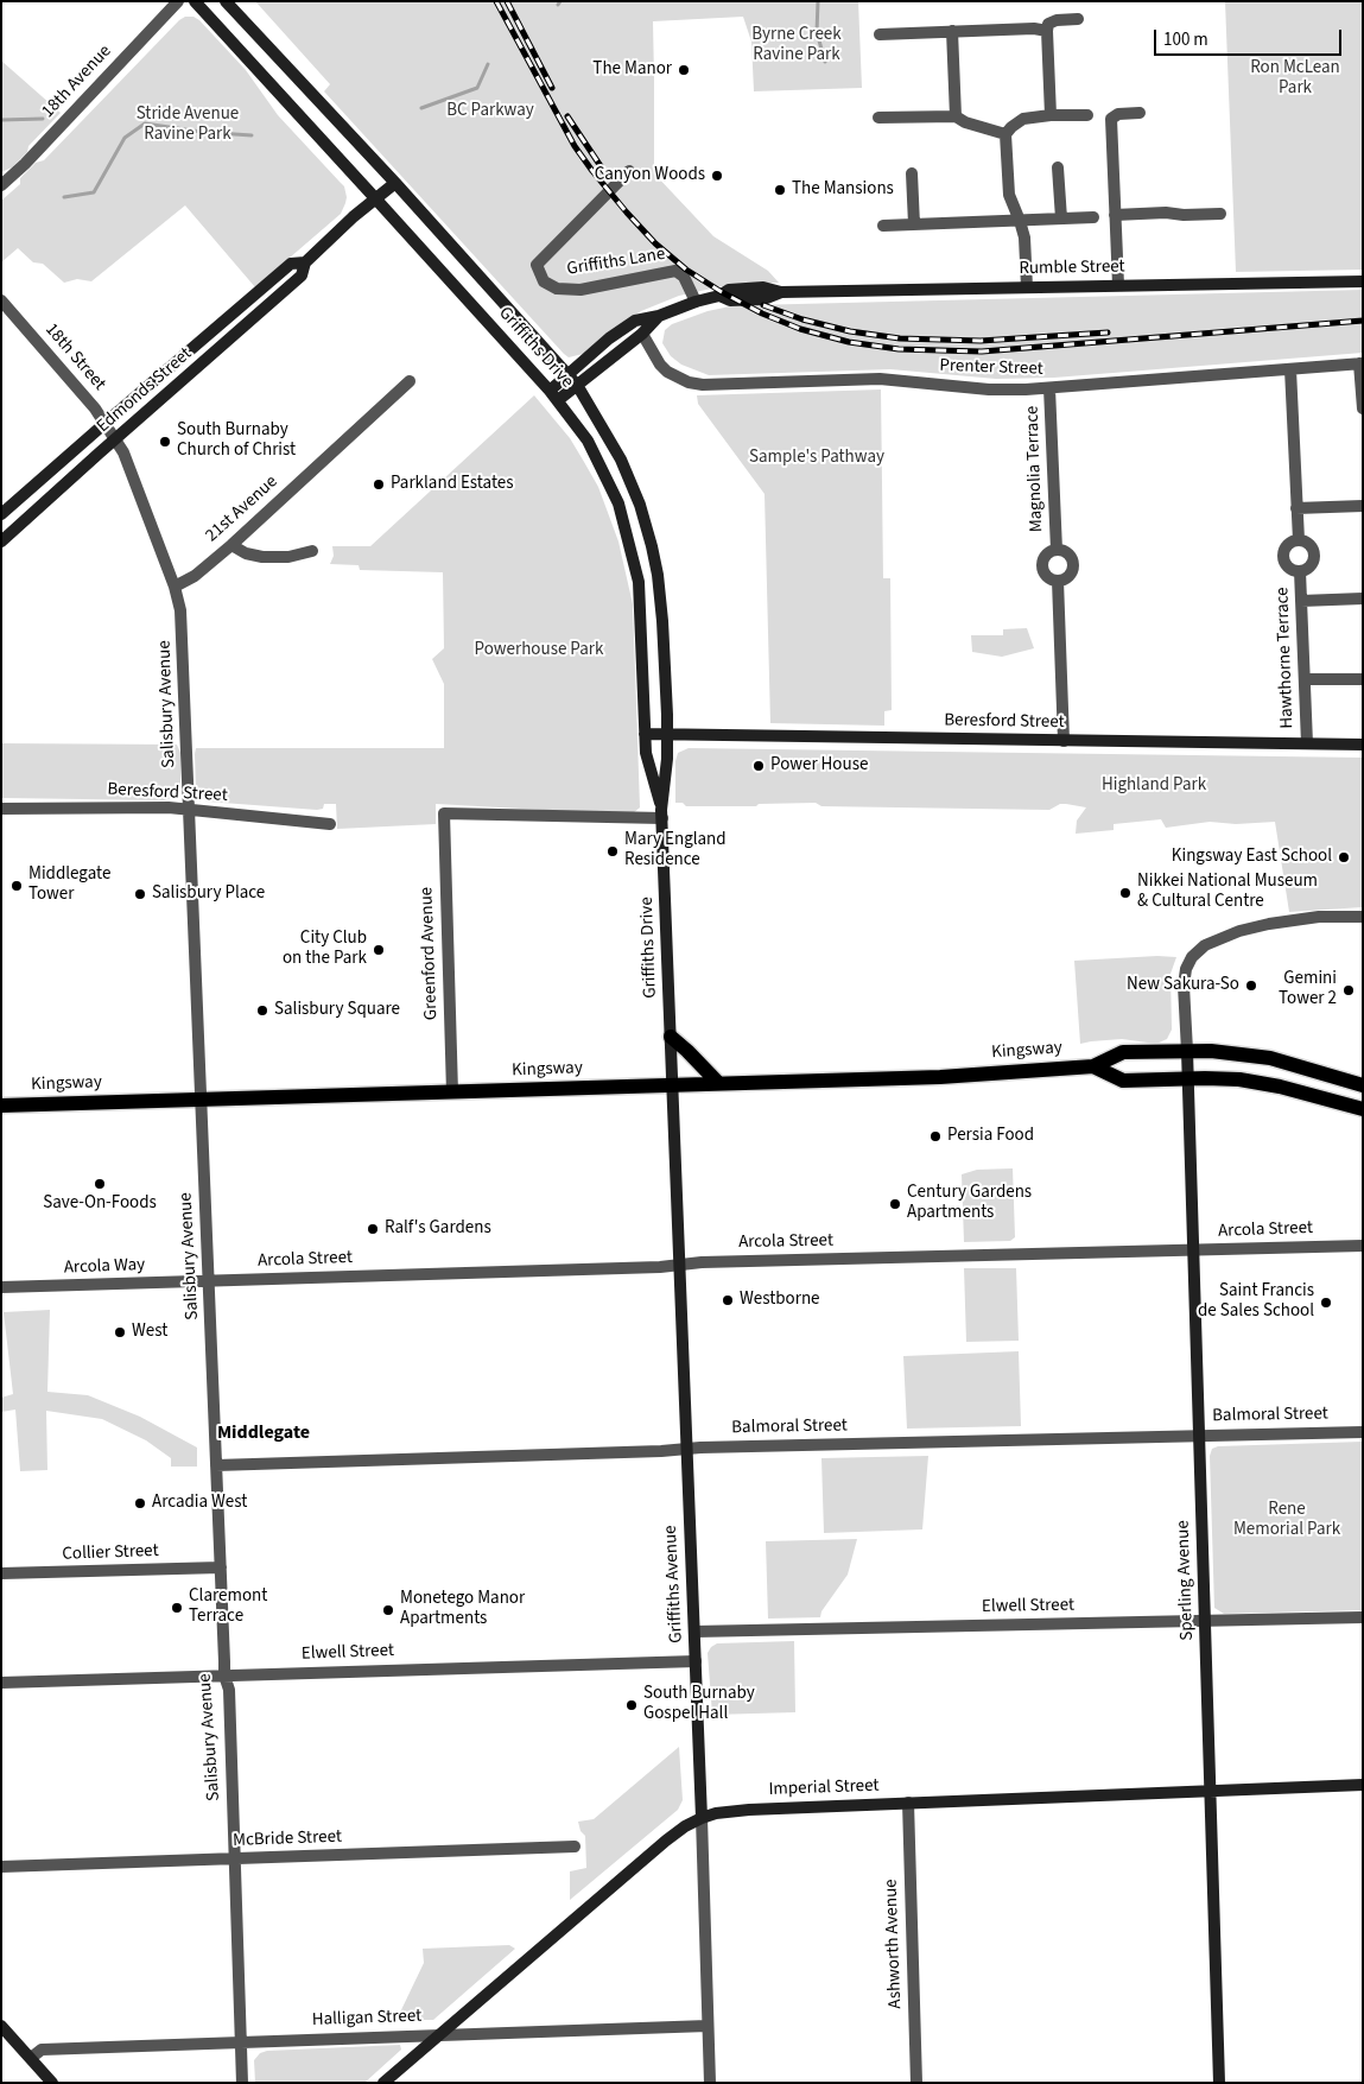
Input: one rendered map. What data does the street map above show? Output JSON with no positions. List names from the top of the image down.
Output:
{
  "streets": {
    "main road": ["Kingsway"],
    "street": [
      "18th Avenue",
      "Griffiths Lane",
      "Rumble Street",
      "Griffiths Drive",
      "18th Street",
      "Prenter Street",
      "Edmonds Street",
      "Magnolia Terrace",
      "21st Avenue",
      "Hawthorne Terrace",
      "Salisbury Avenue",
      "Beresford Street",
      "Greenford Avenue",
      "Arcola Street",
      "Arcola Way",
      "Balmoral Street",
      "Collier Street",
      "Sperling Avenue",
      "Griffiths Avenue",
      "Elwell Street",
      "Imperial Street",
      "McBride Street",
      "Ashworth Avenue",
      "Halligan Street"
    ]
  },
  "crossings": [
    ["Griffiths Lane", "Rumble Street"],
    ["Rumble Street", "Griffiths Drive"],
    ["Rumble Street", "Prenter Street"],
    ["Griffiths Drive", "Edmonds Street"],
    ["Griffiths Drive", "Beresford Street"],
    ["Griffiths Drive", "Greenford Avenue"],
    ["Griffiths Drive", "Kingsway"],
    ["Griffiths Drive", "Griffiths Avenue"],
    ["18th Street", "Edmonds Street"],
    ["18th Street", "Salisbury Avenue"],
    ["Prenter Street", "Magnolia Terrace"],
    ["Edmonds Street", "Salisbury Avenue"],
    ["21st Avenue", "Salisbury Avenue"],
    ["Hawthorne Terrace", "Beresford Street"],
    ["Salisbury Avenue", "Beresford Street"],
    ["Salisbury Avenue", "Kingsway"],
    ["Salisbury Avenue", "Arcola Street"],
    ["Salisbury Avenue", "Arcola Way"],
    ["Salisbury Avenue", "Balmoral Street"],
    ["Salisbury Avenue", "Collier Street"],
    ["Salisbury Avenue", "Elwell Street"],
    ["Salisbury Avenue", "McBride Street"],
    ["Salisbury Avenue", "Halligan Street"],
    ["Greenford Avenue", "Kingsway"],
    ["Kingsway", "Sperling Avenue"],
    ["Kingsway", "Griffiths Avenue"],
    ["Arcola Street", "Arcola Way"],
    ["Arcola Street", "Sperling Avenue"],
    ["Arcola Street", "Griffiths Avenue"],
    ["Balmoral Street", "Sperling Avenue"],
    ["Balmoral Street", "Griffiths Avenue"],
    ["Sperling Avenue", "Elwell Street"],
    ["Sperling Avenue", "Imperial Street"],
    ["Griffiths Avenue", "Elwell Street"],
    ["Griffiths Avenue", "Imperial Street"],
    ["Griffiths Avenue", "Halligan Street"],
    ["Imperial Street", "Ashworth Avenue"],
    ["Imperial Street", "Halligan Street"]
  ],
  "districts": ["Middlegate"],
  "parks": [
    "Byrne Creek Ravine Park",
    "Ron McLean Park",
    "BC Parkway",
    "Stride Avenue Ravine Park",
    "Sample's Pathway",
    "Powerhouse Park",
    "Highland Park",
    "Rene Memorial Park"
  ],
  "places": [
    "The Manor",
    "Canyon Woods",
    "The Mansions",
    "South Burnaby Church of Christ",
    "Parkland Estates",
    "Power House",
    "Mary England Residence",
    "Kingsway East School",
    "Middlegate Tower",
    "Nikkei National Museum & Cultural Centre",
    "Salisbury Place",
    "City Club on the Park",
    "New Sakura-So",
    "Gemini Tower 2",
    "Salisbury Square",
    "Persia Food",
    "Save-On-Foods",
    "Century Gardens Apartments",
    "Ralf's Gardens",
    "Westborne",
    "Saint Francis de Sales School",
    "West",
    "Arcadia West",
    "Claremont Terrace",
    "Monetego Manor Apartments",
    "South Burnaby Gospel Hall"
  ],
  "scale_bar": "100 m"
}
